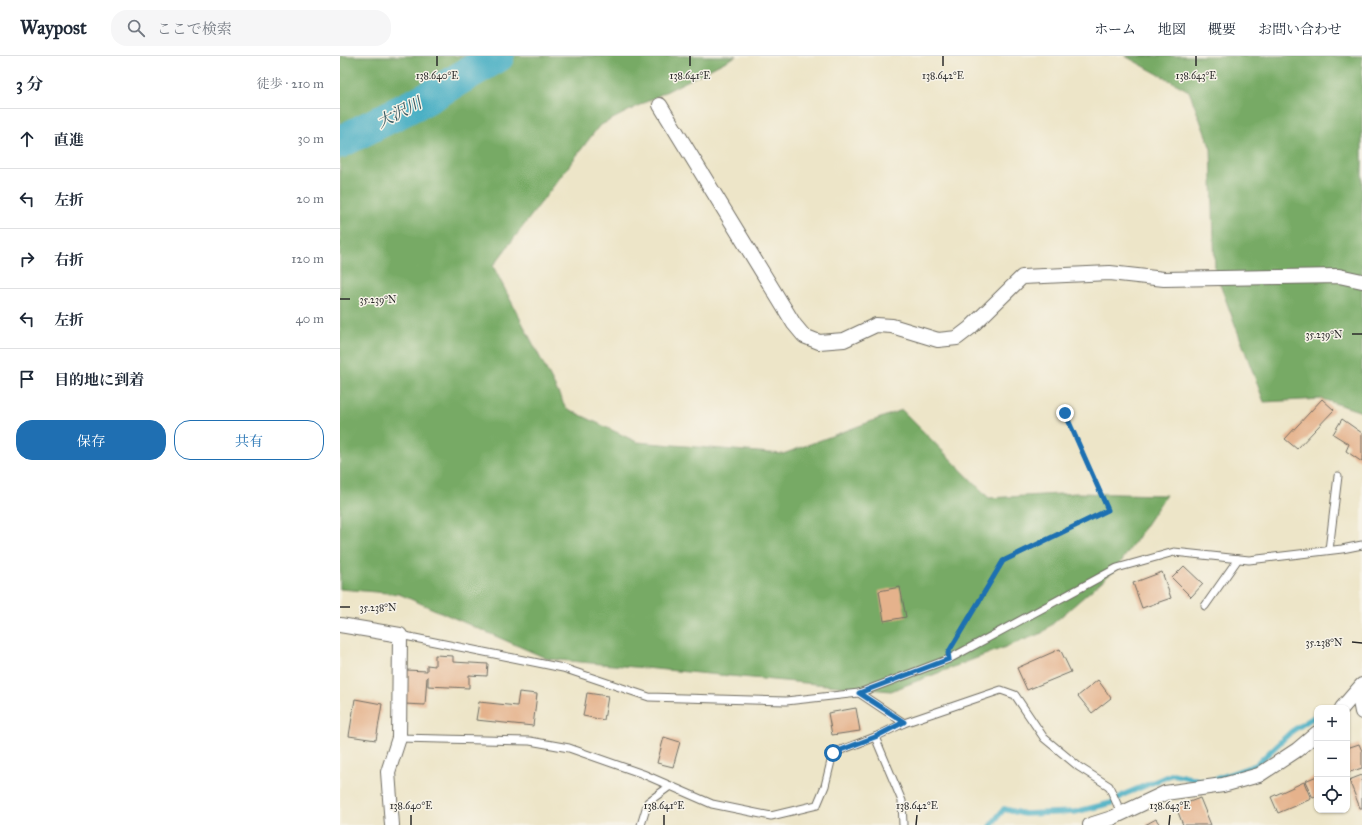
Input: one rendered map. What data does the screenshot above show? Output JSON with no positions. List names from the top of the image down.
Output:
{
  "water": ["大沢川"],
  "page": {
    "header": "Waypost",
    "search": "ここで検索",
    "nav": [
      "ホーム",
      "地図",
      "概要",
      "お問い合わせ"
    ],
    "heading": ["3 分", "徒歩 · 210 m"],
    "list": [
      ["直進", "30 m"],
      ["左折", "20 m"],
      ["右折", "120 m"],
      ["左折", "40 m"],
      "目的地に到着"
    ],
    "buttons": ["保存", "共有"],
    "map_buttons": ["+", "−"]
  },
  "coordinates": [
    "138.640°E",
    "138.641°E",
    "138.642°E",
    "138.643°E",
    "35.239°N",
    "35.238°N"
  ]
}
